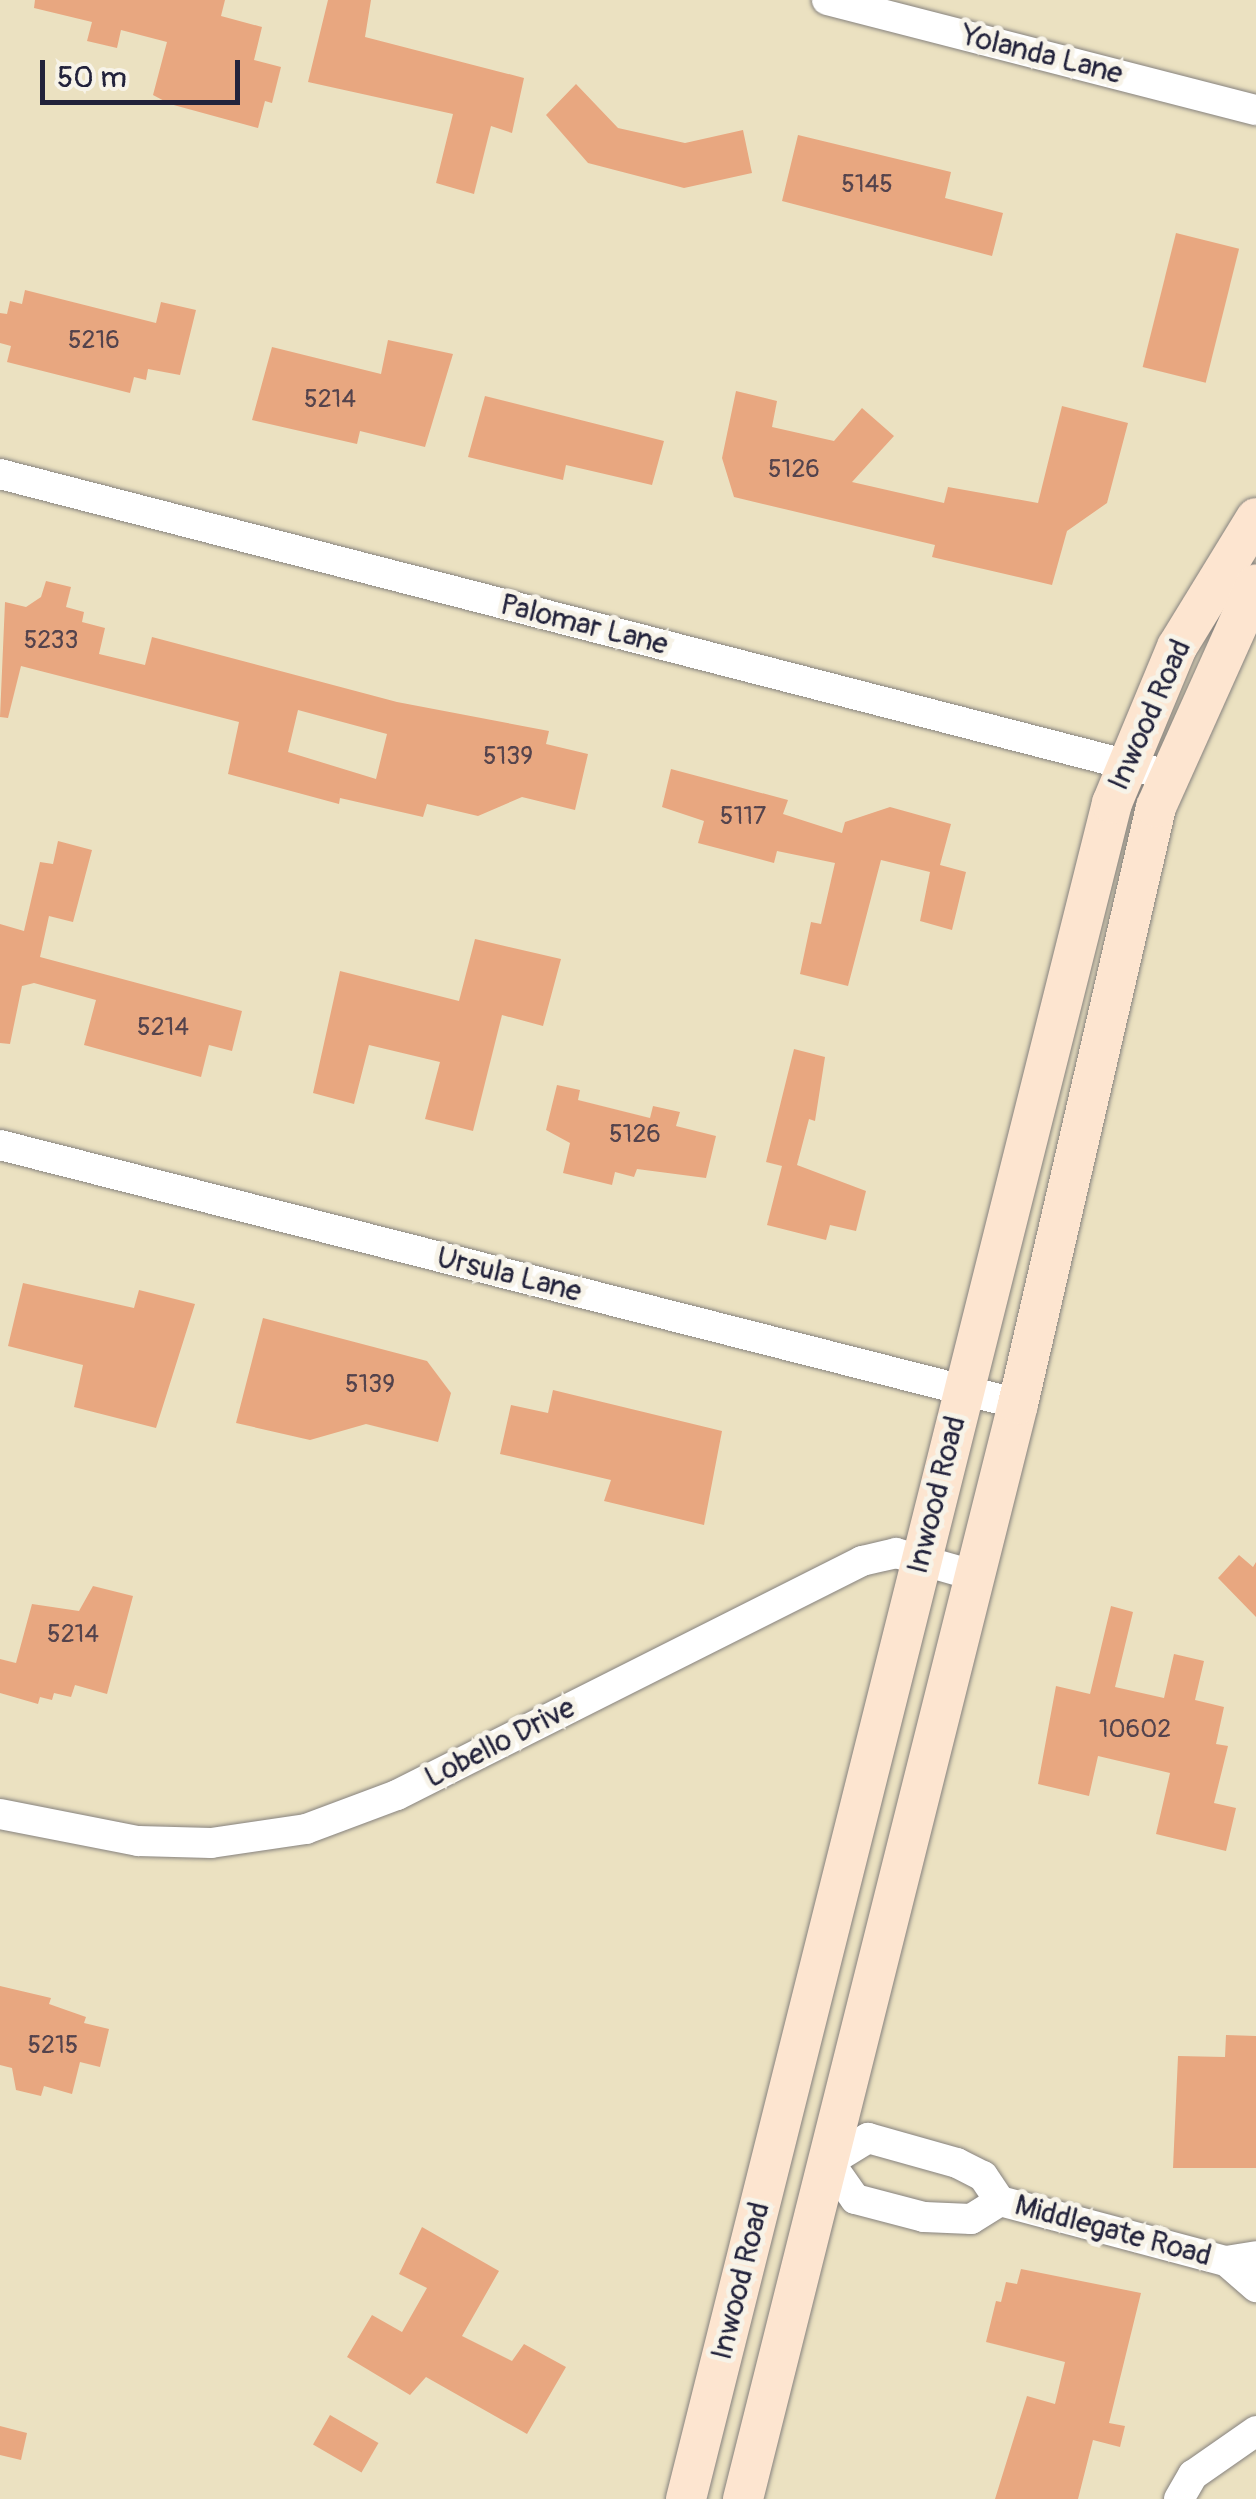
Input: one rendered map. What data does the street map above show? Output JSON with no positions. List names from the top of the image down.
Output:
{
  "streets": {
    "main road": ["Inwood Road"],
    "street": [
      "Yolanda Lane",
      "Palomar Lane",
      "Ursula Lane",
      "Lobello Drive",
      "Middlegate Road"
    ]
  },
  "crossings": [
    ["Palomar Lane", "Inwood Road"],
    ["Inwood Road", "Ursula Lane"],
    ["Inwood Road", "Lobello Drive"],
    ["Inwood Road", "Middlegate Road"]
  ],
  "house_numbers": [
    "5145",
    "5216",
    "5214",
    "5126",
    "5233",
    "5139",
    "5117",
    "5214",
    "5126",
    "5139",
    "5214",
    "10602",
    "5215"
  ],
  "scale_bar": "50 m"
}
